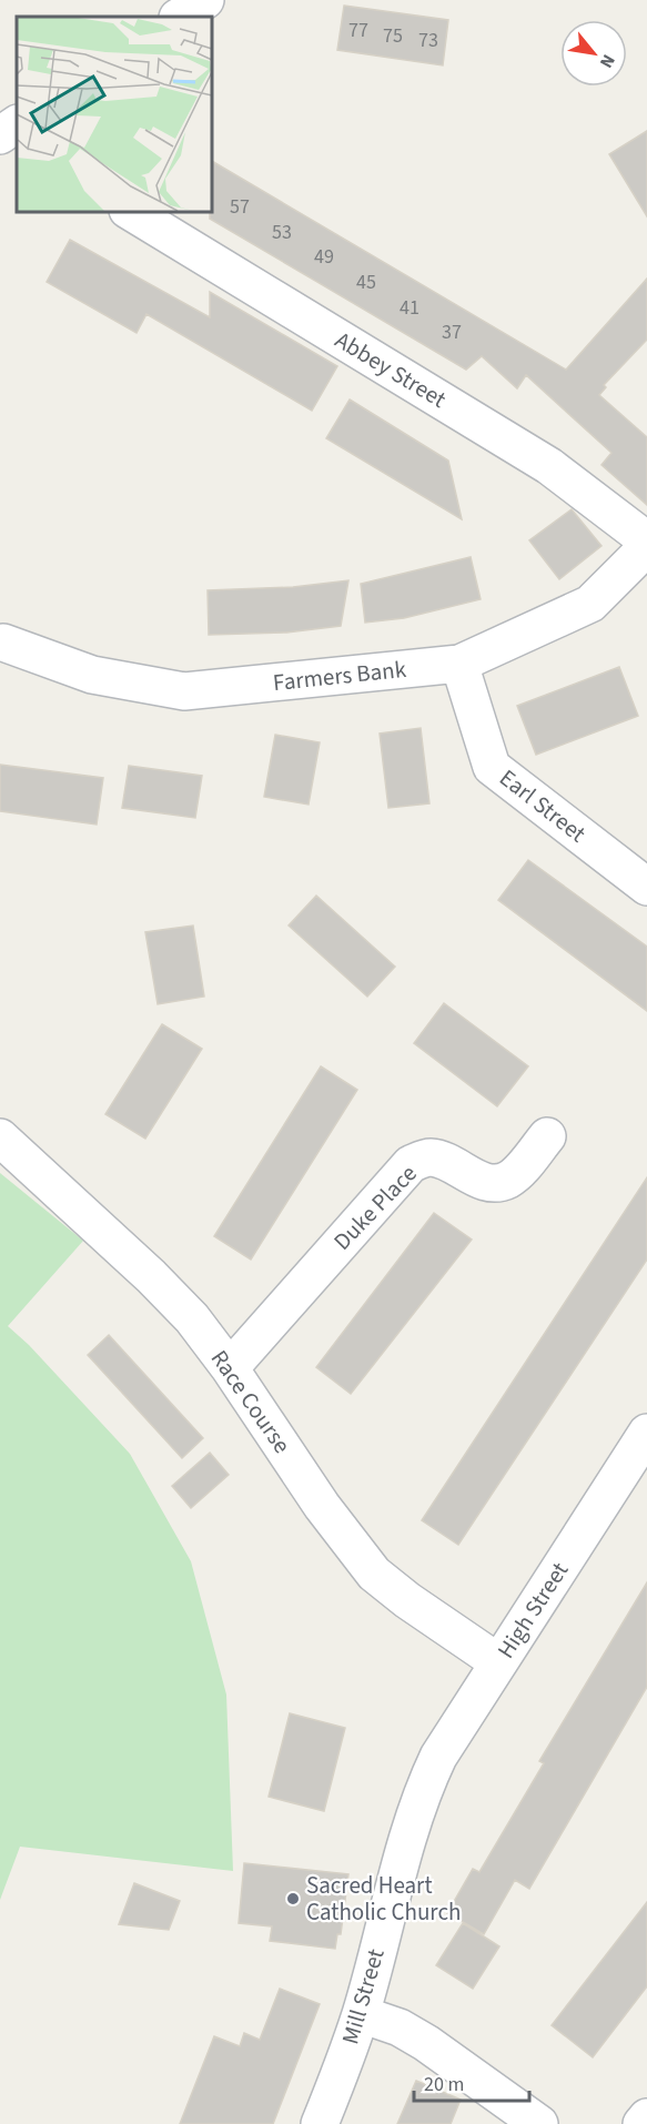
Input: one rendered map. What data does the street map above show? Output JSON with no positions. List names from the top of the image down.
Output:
{
  "streets": {
    "street": [
      "Abbey Street",
      "Farmers Bank",
      "Earl Street",
      "Duke Place",
      "Race Course",
      "High Street",
      "Mill Street"
    ]
  },
  "crossings": [
    ["Farmers Bank", "Earl Street"],
    ["Duke Place", "Race Course"],
    ["Race Course", "High Street"],
    ["High Street", "Mill Street"]
  ],
  "places": ["Sacred Heart Catholic Church"],
  "house_numbers": [
    "77",
    "75",
    "73",
    "57",
    "53",
    "49",
    "45",
    "41",
    "37"
  ],
  "scale_bar": "20 m",
  "north": "bottom right"
}
